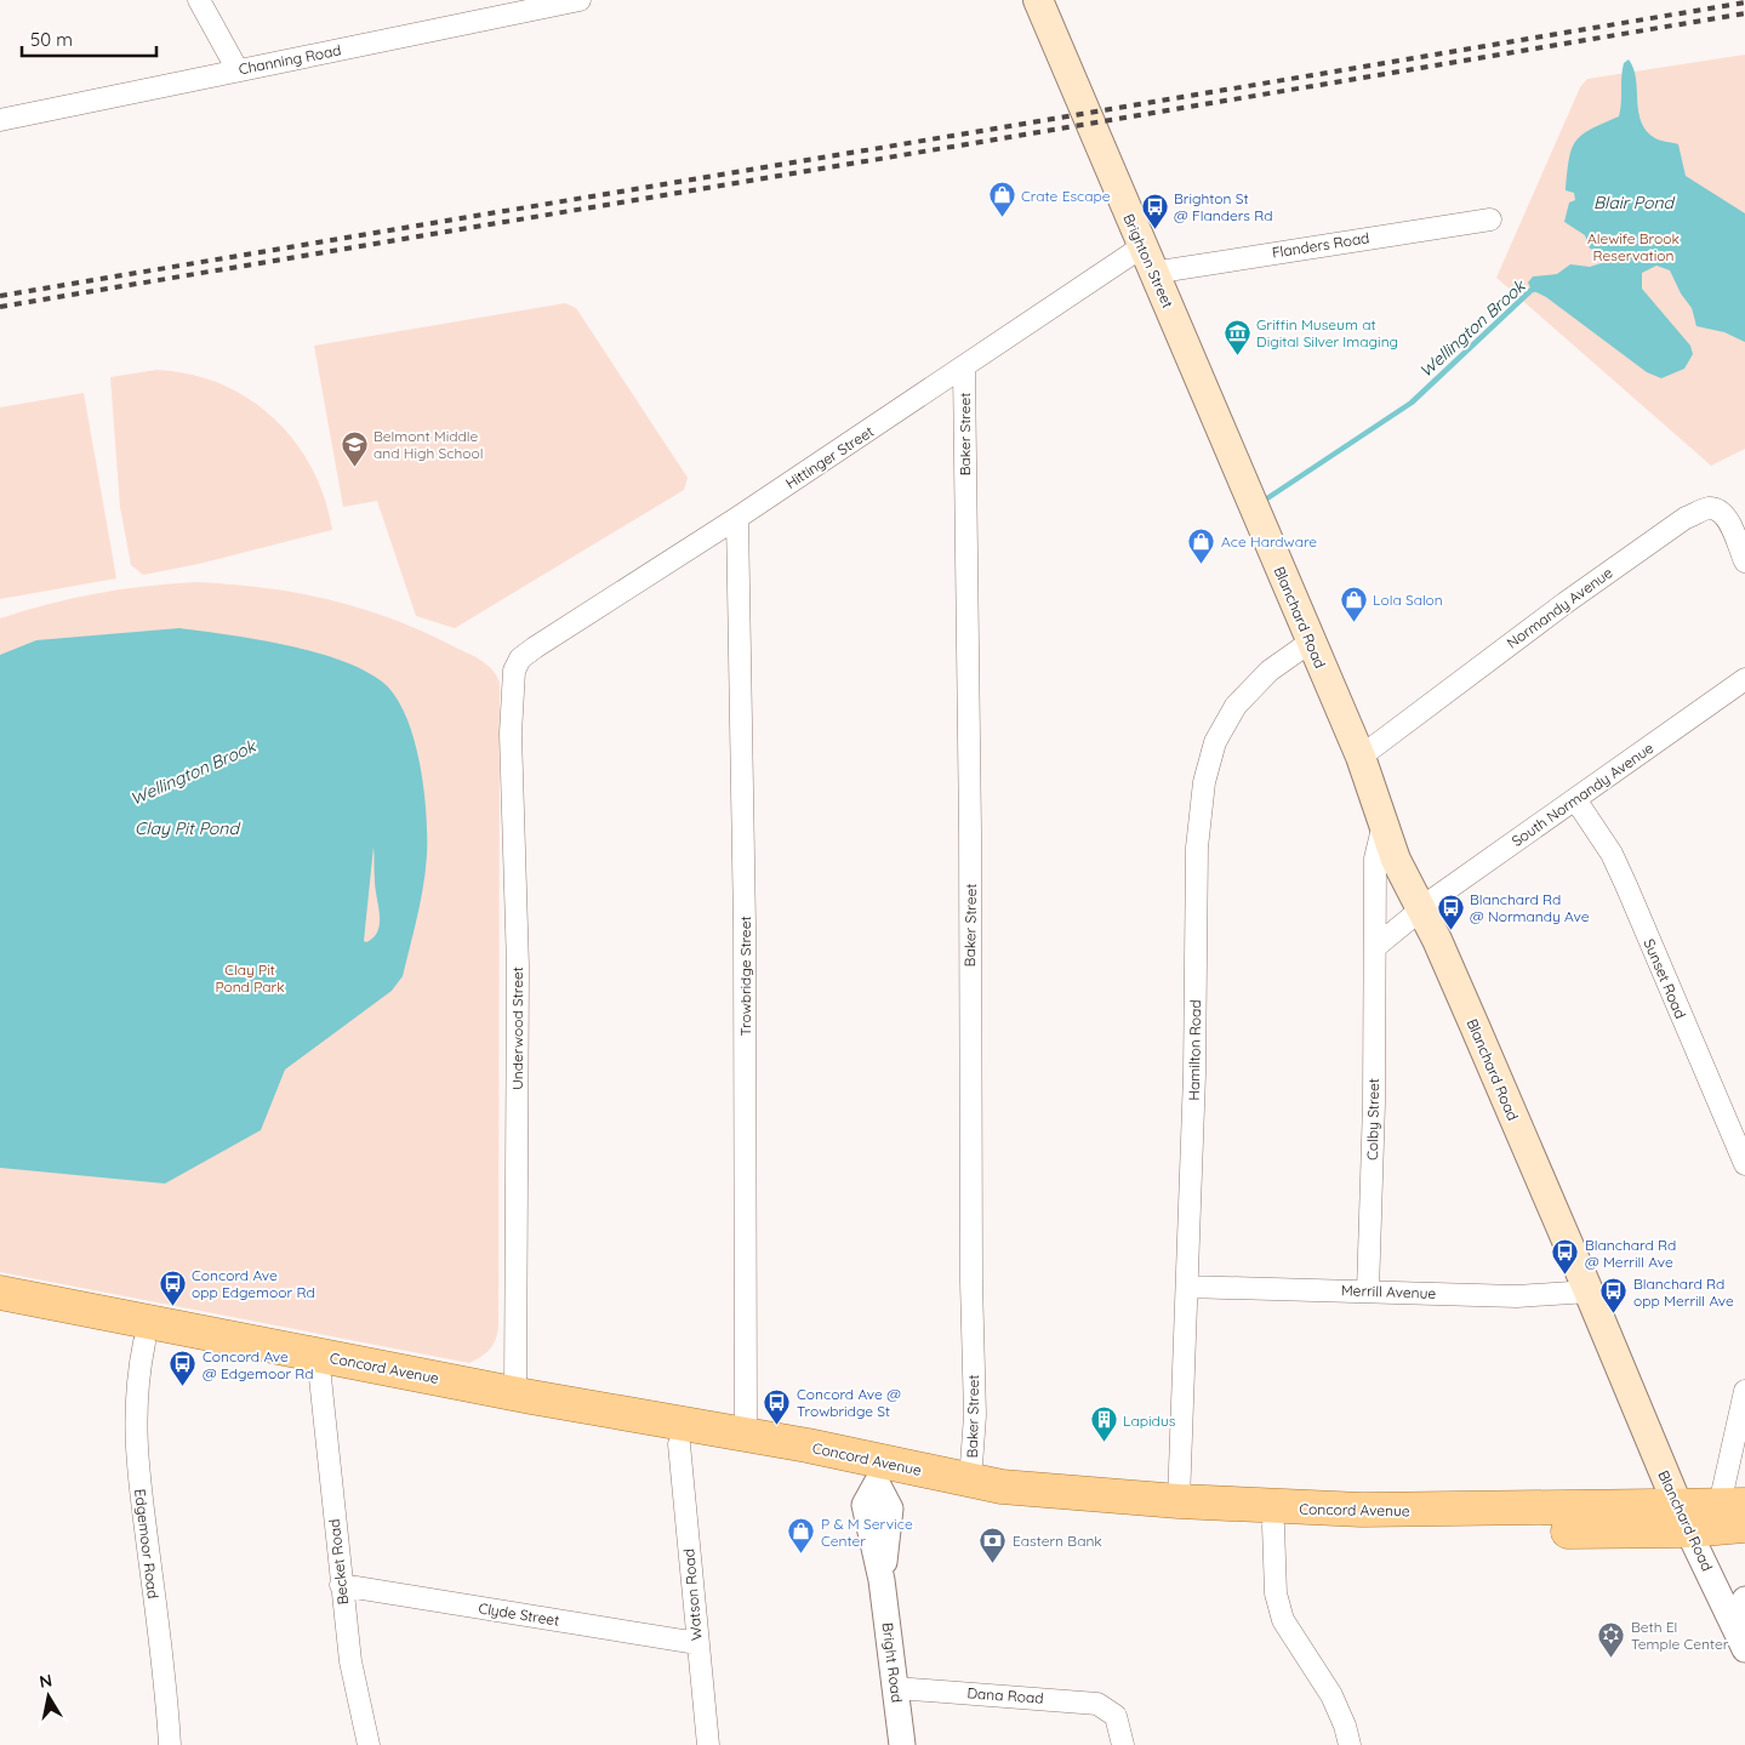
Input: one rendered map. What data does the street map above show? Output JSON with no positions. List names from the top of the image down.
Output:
{
  "streets": {
    "main road": ["Brighton Street", "Blanchard Road", "Concord Avenue"],
    "street": [
      "Channing Road",
      "Flanders Road",
      "Baker Street",
      "Hittinger Street",
      "Normandy Avenue",
      "South Normandy Avenue",
      "Trowbridge Street",
      "Sunset Road",
      "Underwood Street",
      "Hamilton Road",
      "Colby Street",
      "Merrill Avenue",
      "Edgemoor Road",
      "Becket Road",
      "Watson Road",
      "Clyde Street",
      "Bright Road",
      "Dana Road"
    ]
  },
  "crossings": [
    ["Flanders Road", "Brighton Street"],
    ["Flanders Road", "Hittinger Street"],
    ["Brighton Street", "Hittinger Street"],
    ["Brighton Street", "Blanchard Road"],
    ["Baker Street", "Hittinger Street"],
    ["Baker Street", "Concord Avenue"],
    ["Hittinger Street", "Trowbridge Street"],
    ["Hittinger Street", "Underwood Street"],
    ["Normandy Avenue", "Blanchard Road"],
    ["Blanchard Road", "South Normandy Avenue"],
    ["Blanchard Road", "Hamilton Road"],
    ["Blanchard Road", "Colby Street"],
    ["Blanchard Road", "Merrill Avenue"],
    ["Blanchard Road", "Concord Avenue"],
    ["South Normandy Avenue", "Sunset Road"],
    ["Trowbridge Street", "Concord Avenue"],
    ["Underwood Street", "Concord Avenue"],
    ["Hamilton Road", "Merrill Avenue"],
    ["Hamilton Road", "Concord Avenue"],
    ["Colby Street", "Merrill Avenue"],
    ["Concord Avenue", "Edgemoor Road"],
    ["Concord Avenue", "Becket Road"],
    ["Concord Avenue", "Watson Road"],
    ["Concord Avenue", "Bright Road"],
    ["Becket Road", "Clyde Street"],
    ["Watson Road", "Clyde Street"],
    ["Bright Road", "Dana Road"]
  ],
  "water": ["Blair Pond", "Wellington Brook", "Clay Pit Pond"],
  "parks": ["Alewife Brook Reservation", "Clay Pit Pond Park"],
  "places": {
    "shop": [
      "Crate Escape",
      "Ace Hardware",
      "Lola Salon",
      "P & M Service Center"
    ],
    "bus stop": [
      "Brighton St @ Flanders Rd",
      "Blanchard Rd @ Normandy Ave",
      "Blanchard Rd @ Merrill Ave",
      "Concord Ave opp Edgemoor Rd",
      "Blanchard Rd opp Merrill Ave",
      "Concord Ave @ Edgemoor Rd",
      "Concord Ave @ Trowbridge St"
    ],
    "museum": ["Griffin Museum at Digital Silver Imaging"],
    "school or university": ["Belmont Middle and High School"],
    "building": ["Lapidus"],
    "bank": ["Eastern Bank"],
    "synagogue": ["Beth El Temple Center"]
  },
  "scale_bar": "50 m",
  "north": "top"
}
